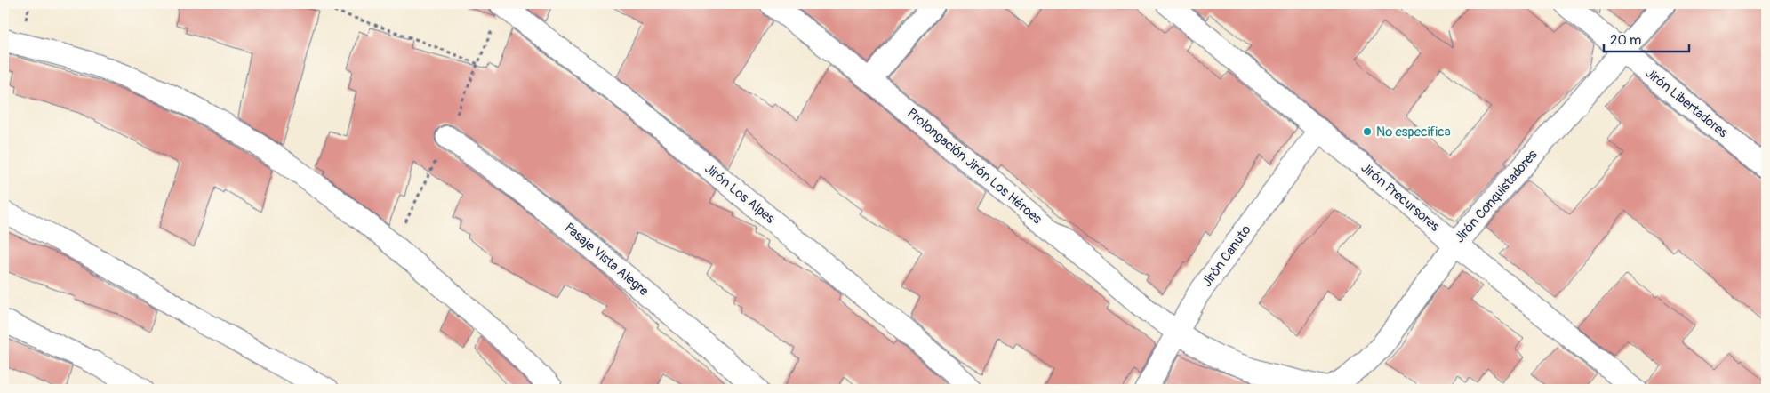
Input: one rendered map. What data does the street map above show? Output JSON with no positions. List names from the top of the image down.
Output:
{
  "streets": {
    "street": [
      "Jirón Libertadores",
      "Prolongación Jirón Los Héroes",
      "Jirón Los Alpes",
      "Jirón Conquistadores",
      "Jirón Precursores",
      "Jirón Canuto",
      "Pasaje Vista Alegre"
    ]
  },
  "crossings": [
    ["Jirón Libertadores", "Jirón Conquistadores"],
    ["Prolongación Jirón Los Héroes", "Jirón Conquistadores"],
    ["Prolongación Jirón Los Héroes", "Jirón Canuto"],
    ["Jirón Conquistadores", "Jirón Precursores"],
    ["Jirón Precursores", "Jirón Canuto"]
  ],
  "places": ["No especifica"],
  "scale_bar": "20 m"
}
